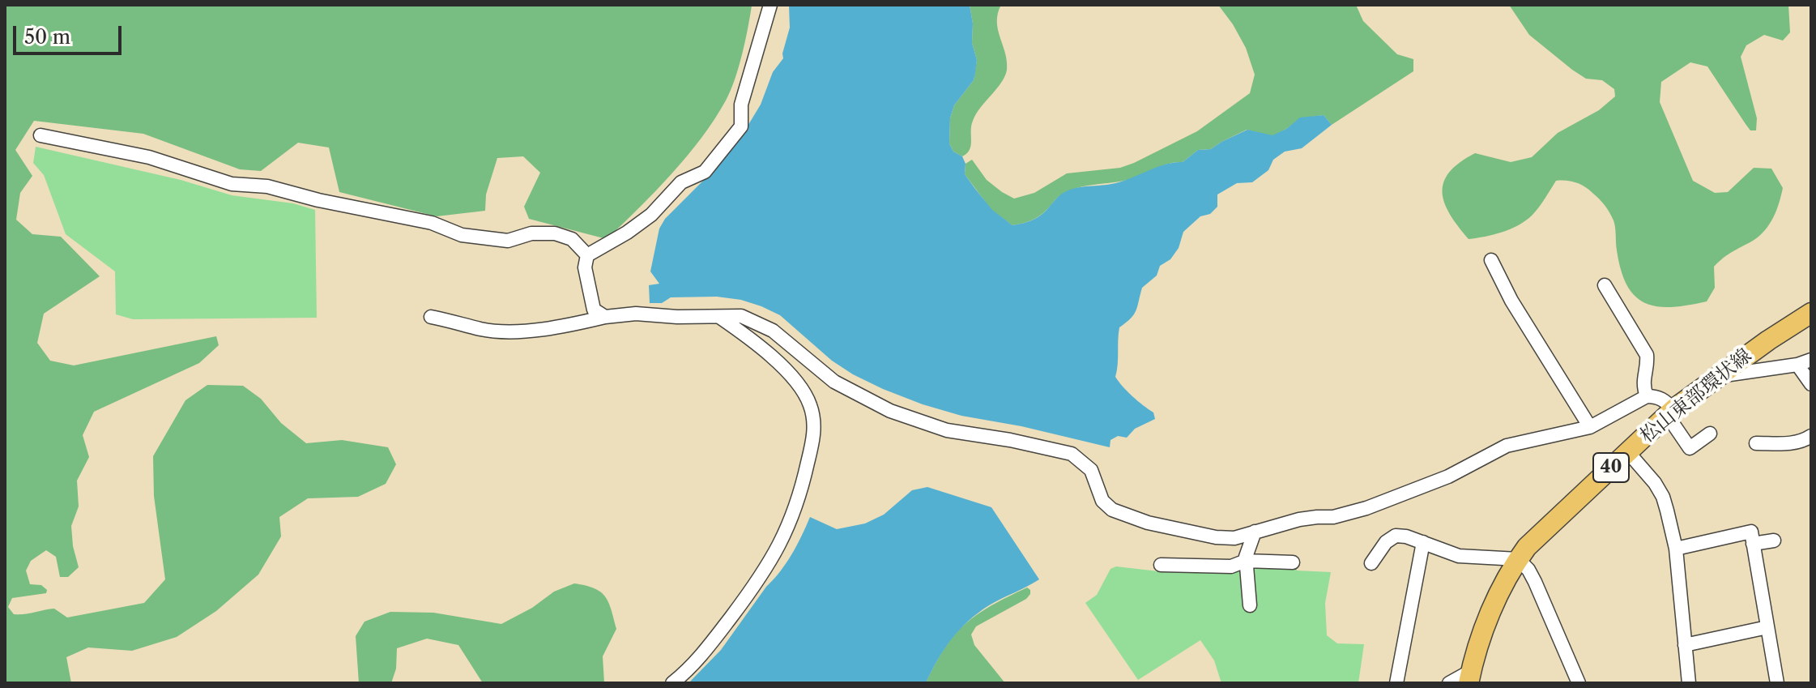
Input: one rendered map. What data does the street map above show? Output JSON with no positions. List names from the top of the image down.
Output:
{
  "streets": {
    "main road": ["松山東部環状線", "40"]
  },
  "scale_bar": "50 m"
}
